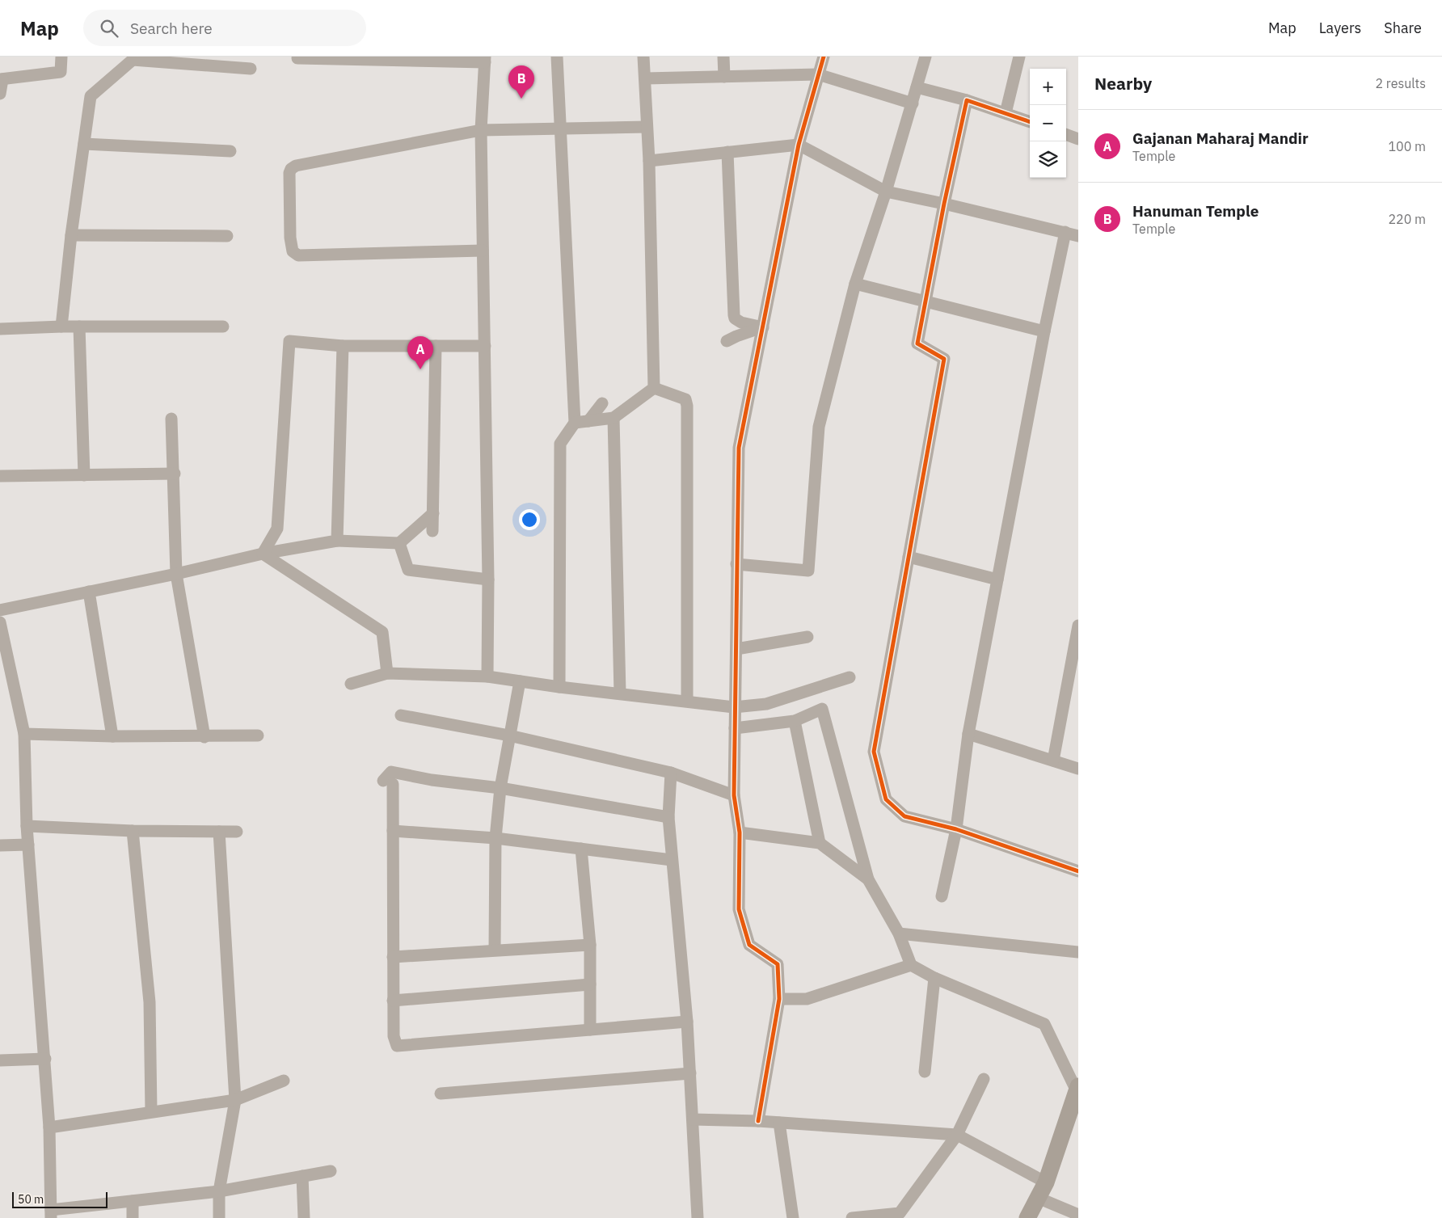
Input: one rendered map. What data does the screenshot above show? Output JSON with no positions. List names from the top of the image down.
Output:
{
  "scale_bar": "50 m",
  "page": {
    "header": "Map",
    "search": "Search here",
    "nav": ["Map", "Layers", "Share"],
    "heading": ["Nearby", "2 results"],
    "pins": ["B", "A"],
    "map_buttons": ["+", "−"],
    "list": [
      {
        "mark": "A",
        "name": "Gajanan Maharaj Mandir",
        "note": "Temple",
        "value": "100 m"
      },
      {
        "mark": "B",
        "name": "Hanuman Temple",
        "note": "Temple",
        "value": "220 m"
      }
    ],
    "scale": "50 m"
  }
}
